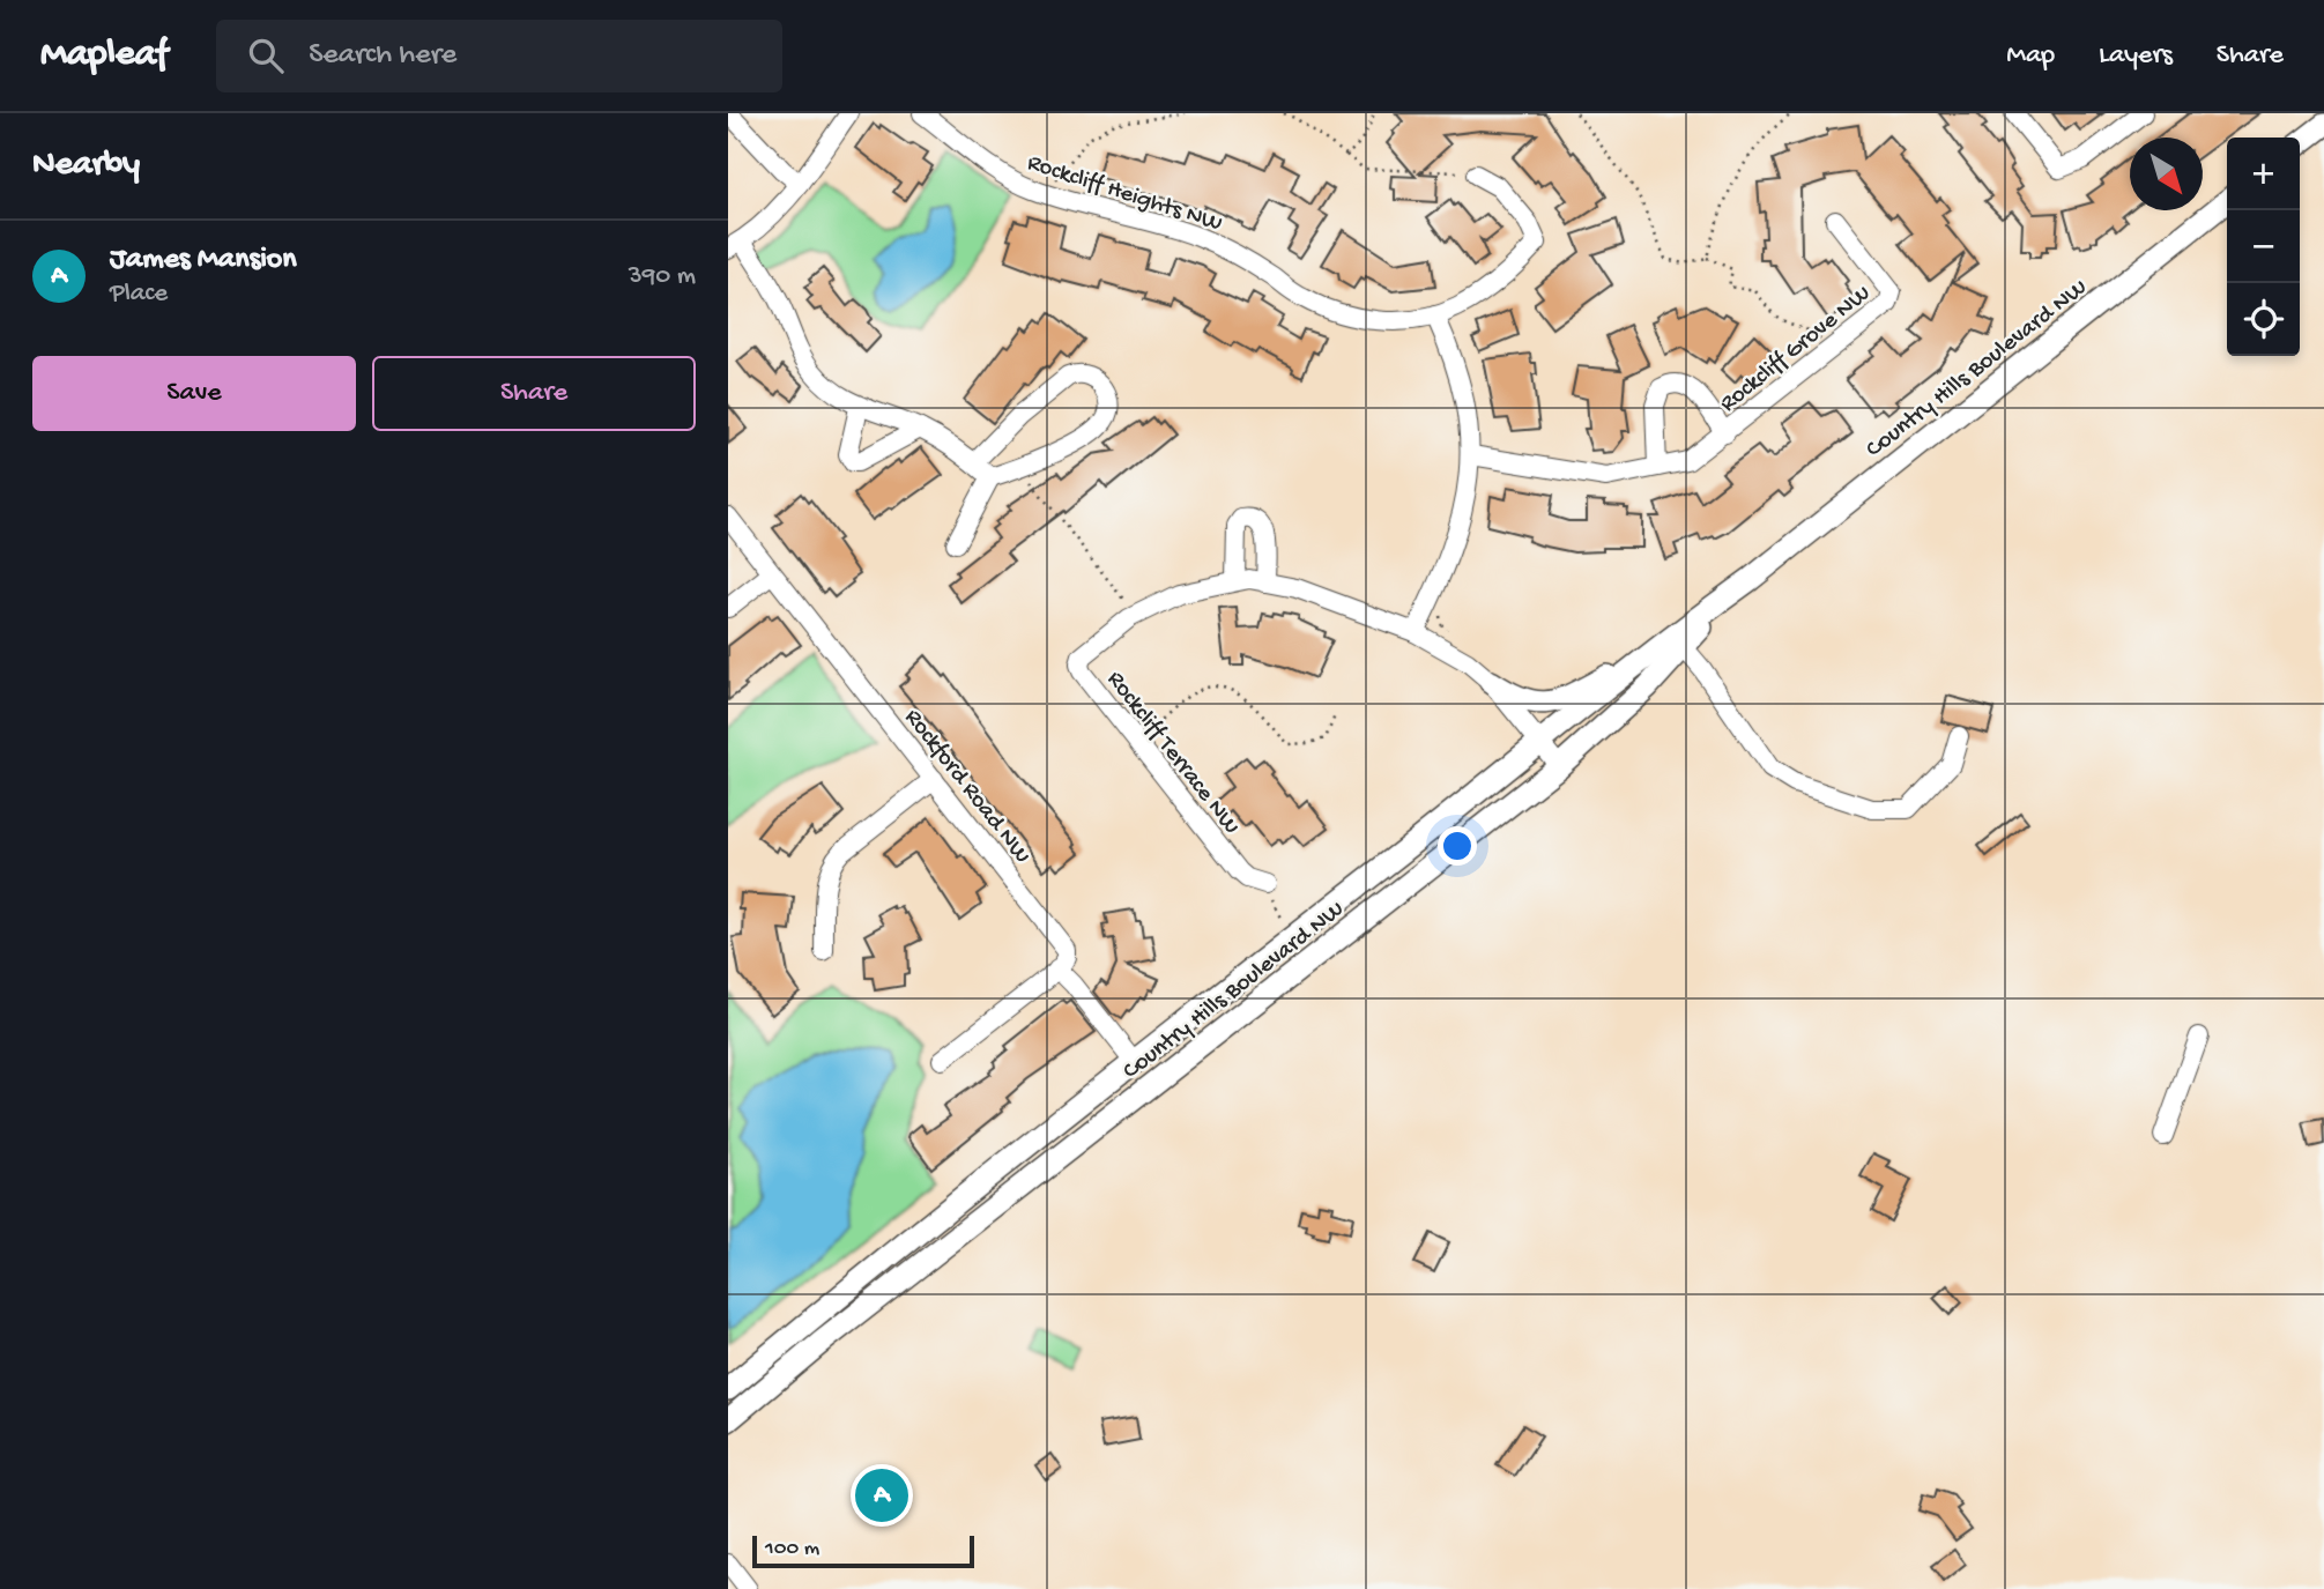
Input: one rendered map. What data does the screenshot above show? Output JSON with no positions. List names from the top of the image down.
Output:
{
  "streets": {
    "main road": ["Country Hills Boulevard NW"],
    "street": [
      "Rockcliff Heights NW",
      "Rockcliff Grove NW",
      "Rockcliff Terrace NW",
      "Rockford Road NW"
    ]
  },
  "crossings": [
    ["Country Hills Boulevard NW", "Rockcliff Terrace NW"]
  ],
  "scale_bar": "100 m",
  "north": "bottom right",
  "page": {
    "header": "Mapleaf",
    "search": "Search here",
    "nav": ["Map", "Layers", "Share"],
    "heading": "Nearby",
    "map_buttons": ["+", "−"],
    "list": [
      {
        "mark": "A",
        "name": "James Mansion",
        "note": "Place",
        "value": "390 m"
      }
    ],
    "buttons": ["Save", "Share"],
    "pins": "A",
    "scale": "100 m"
  }
}
